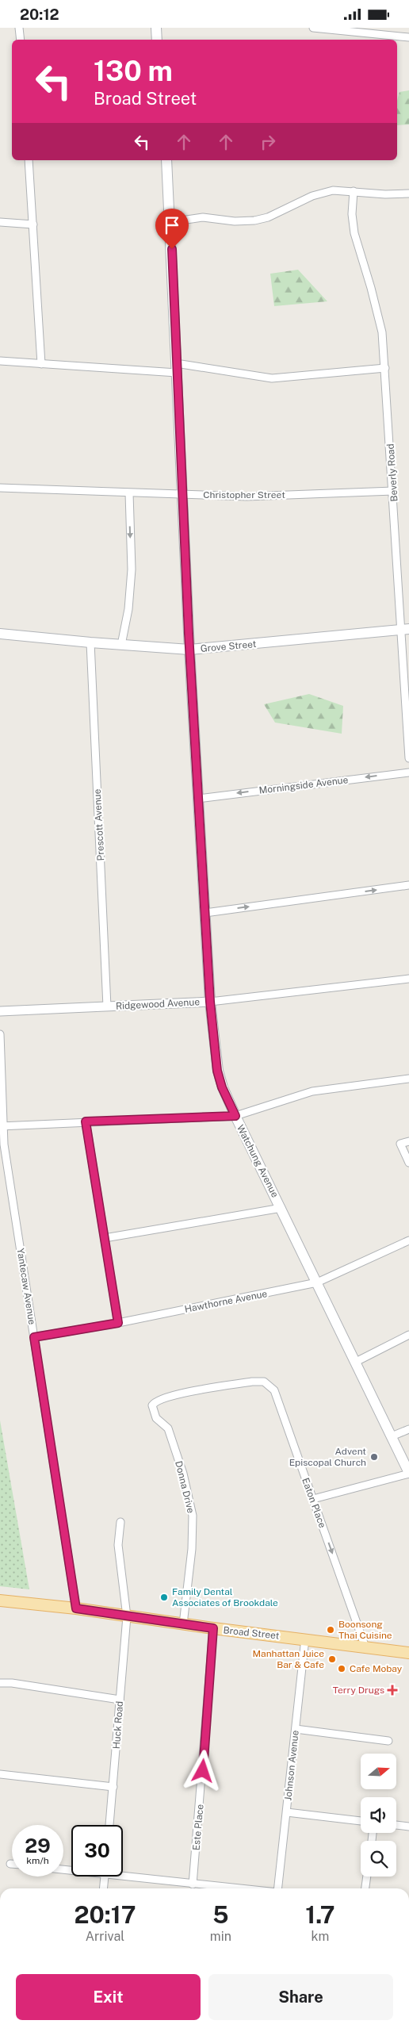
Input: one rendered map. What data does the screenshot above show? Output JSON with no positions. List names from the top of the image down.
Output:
{
  "streets": {
    "main road": ["Grove Street", "Watchung Avenue", "Broad Street"],
    "street": [
      "Beverly Road",
      "Christopher Street",
      "Morningside Avenue",
      "Prescott Avenue",
      "Ridgewood Avenue",
      "Yantecaw Avenue",
      "Hawthorne Avenue",
      "Donna Drive",
      "Eaton Place",
      "Huck Road",
      "Johnson Avenue",
      "Este Place"
    ]
  },
  "crossings": [
    ["Beverly Road", "Christopher Street"],
    ["Beverly Road", "Grove Street"],
    ["Christopher Street", "Watchung Avenue"],
    ["Grove Street", "Prescott Avenue"],
    ["Grove Street", "Watchung Avenue"],
    ["Morningside Avenue", "Watchung Avenue"],
    ["Prescott Avenue", "Ridgewood Avenue"],
    ["Ridgewood Avenue", "Watchung Avenue"],
    ["Watchung Avenue", "Hawthorne Avenue"],
    ["Yantecaw Avenue", "Hawthorne Avenue"],
    ["Yantecaw Avenue", "Broad Street"],
    ["Donna Drive", "Eaton Place"],
    ["Donna Drive", "Broad Street"],
    ["Eaton Place", "Broad Street"],
    ["Broad Street", "Huck Road"],
    ["Broad Street", "Johnson Avenue"],
    ["Broad Street", "Este Place"]
  ],
  "one_way": ["Morningside Avenue", "Eaton Place"],
  "places": {
    "other": [
      "Advent Episcopal Church",
      "Family Dental Associates of Brookdale",
      "Boonsong Thai Cuisine",
      "Manhattan Juice Bar & Cafe",
      "Cafe Mobay"
    ],
    "health": ["Terry Drugs"]
  },
  "north": "right",
  "page": {
    "status": "20:12",
    "turn": ["130 m", "Broad Street"],
    "speed": "29 km/h",
    "limit": "30",
    "eta": [
      "20:17",
      "Arrival",
      "5",
      "min",
      "1.7",
      "km"
    ],
    "buttons": ["Exit", "Share"]
  }
}
